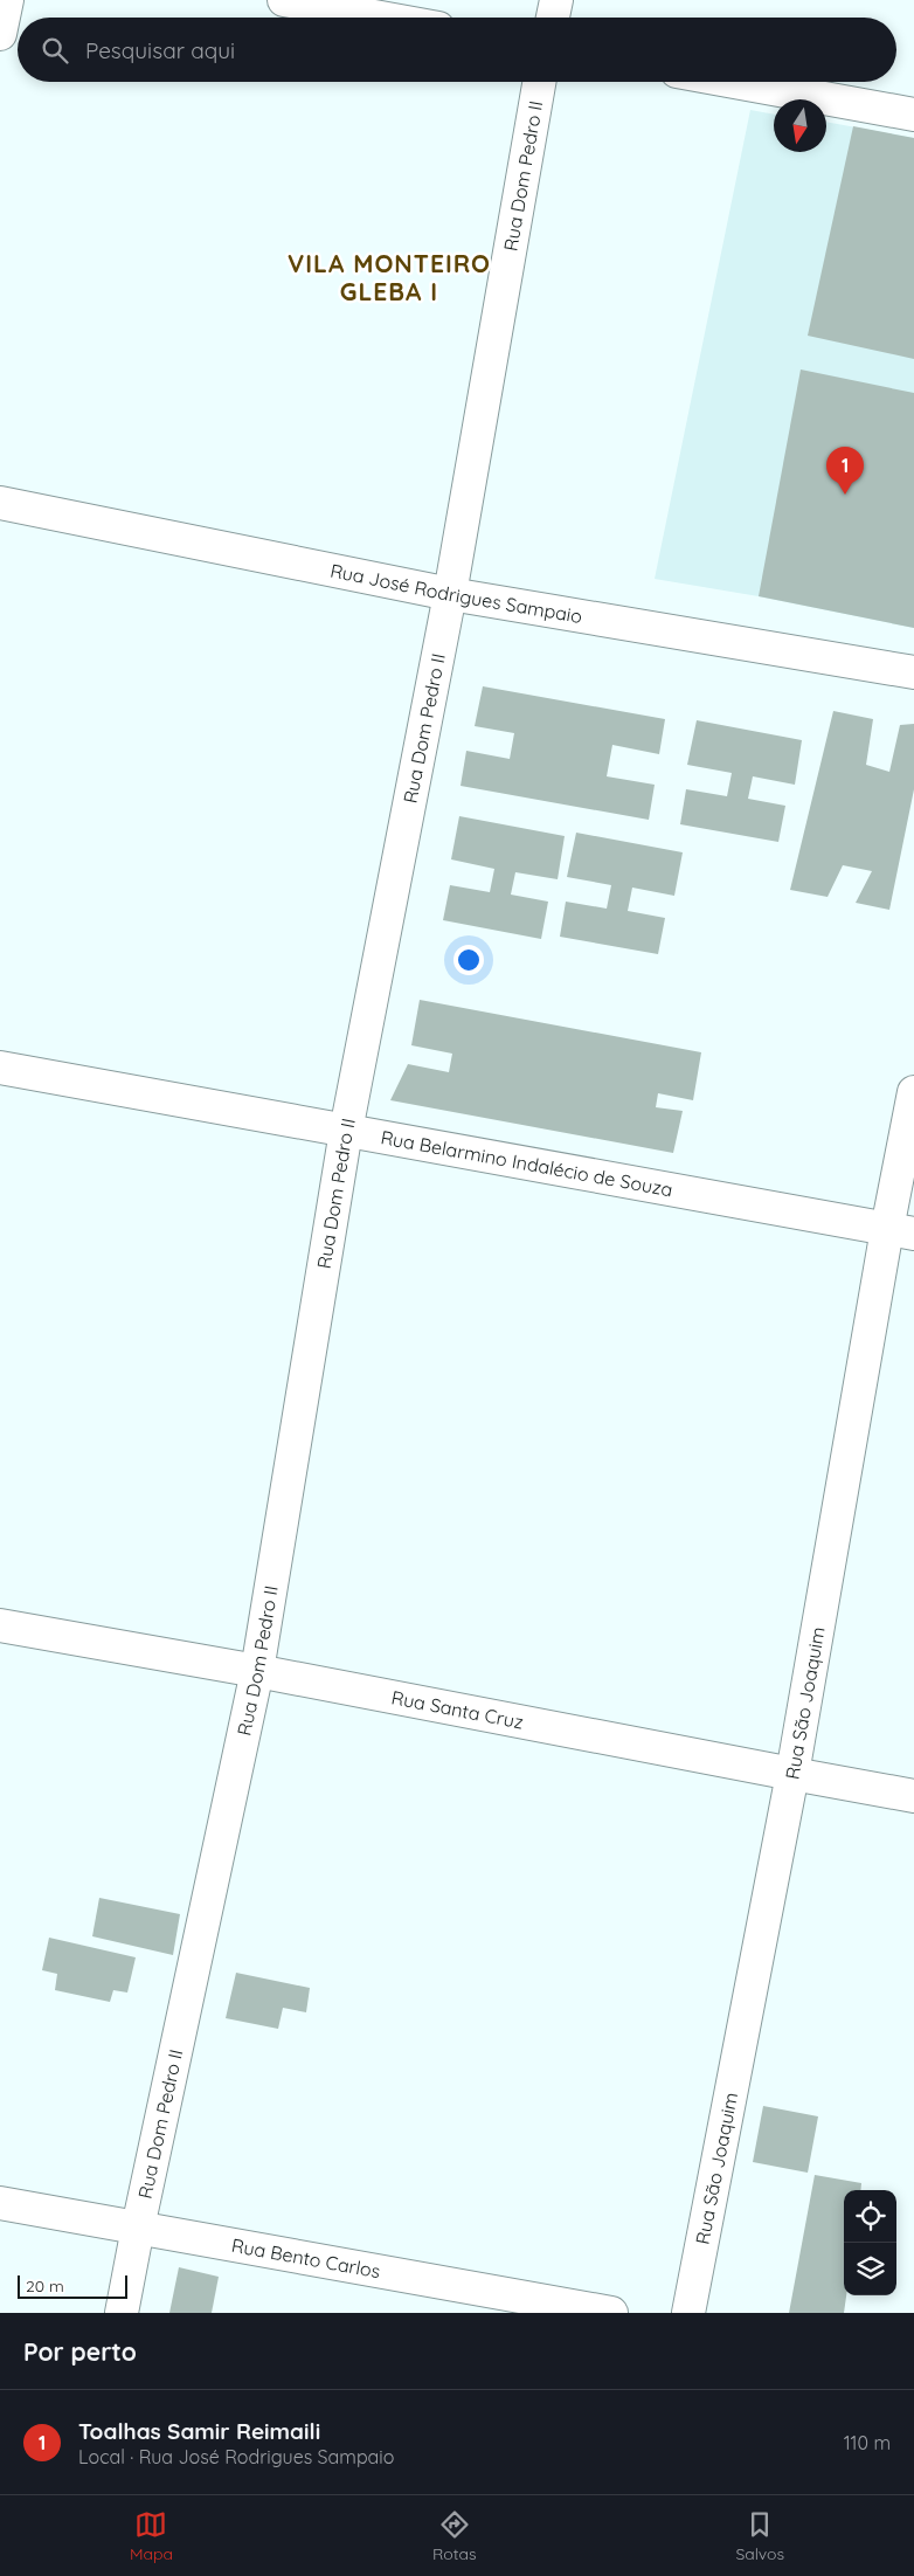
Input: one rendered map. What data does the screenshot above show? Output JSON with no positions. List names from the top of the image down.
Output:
{
  "streets": {
    "street": [
      "Rua Dom Pedro II",
      "Rua José Rodrigues Sampaio",
      "Rua Belarmino Indalécio de Souza",
      "Rua São Joaquim",
      "Rua Santa Cruz",
      "Rua Bento Carlos"
    ]
  },
  "crossings": [
    ["Rua Dom Pedro II", "Rua José Rodrigues Sampaio"],
    ["Rua Dom Pedro II", "Rua Belarmino Indalécio de Souza"],
    ["Rua Dom Pedro II", "Rua Santa Cruz"],
    ["Rua Dom Pedro II", "Rua Bento Carlos"],
    ["Rua Belarmino Indalécio de Souza", "Rua São Joaquim"],
    ["Rua São Joaquim", "Rua Santa Cruz"]
  ],
  "districts": ["VILA MONTEIRO GLEBA I"],
  "scale_bar": "20 m",
  "north": "bottom",
  "page": {
    "search": "Pesquisar aqui",
    "pins": "1",
    "scale": "20 m",
    "heading": "Por perto",
    "list": [
      {
        "mark": "1",
        "name": "Toalhas Samir Reimaili",
        "note": "Local · Rua José Rodrigues Sampaio",
        "value": "110 m"
      }
    ],
    "nav": ["Mapa", "Rotas", "Salvos"]
  }
}
